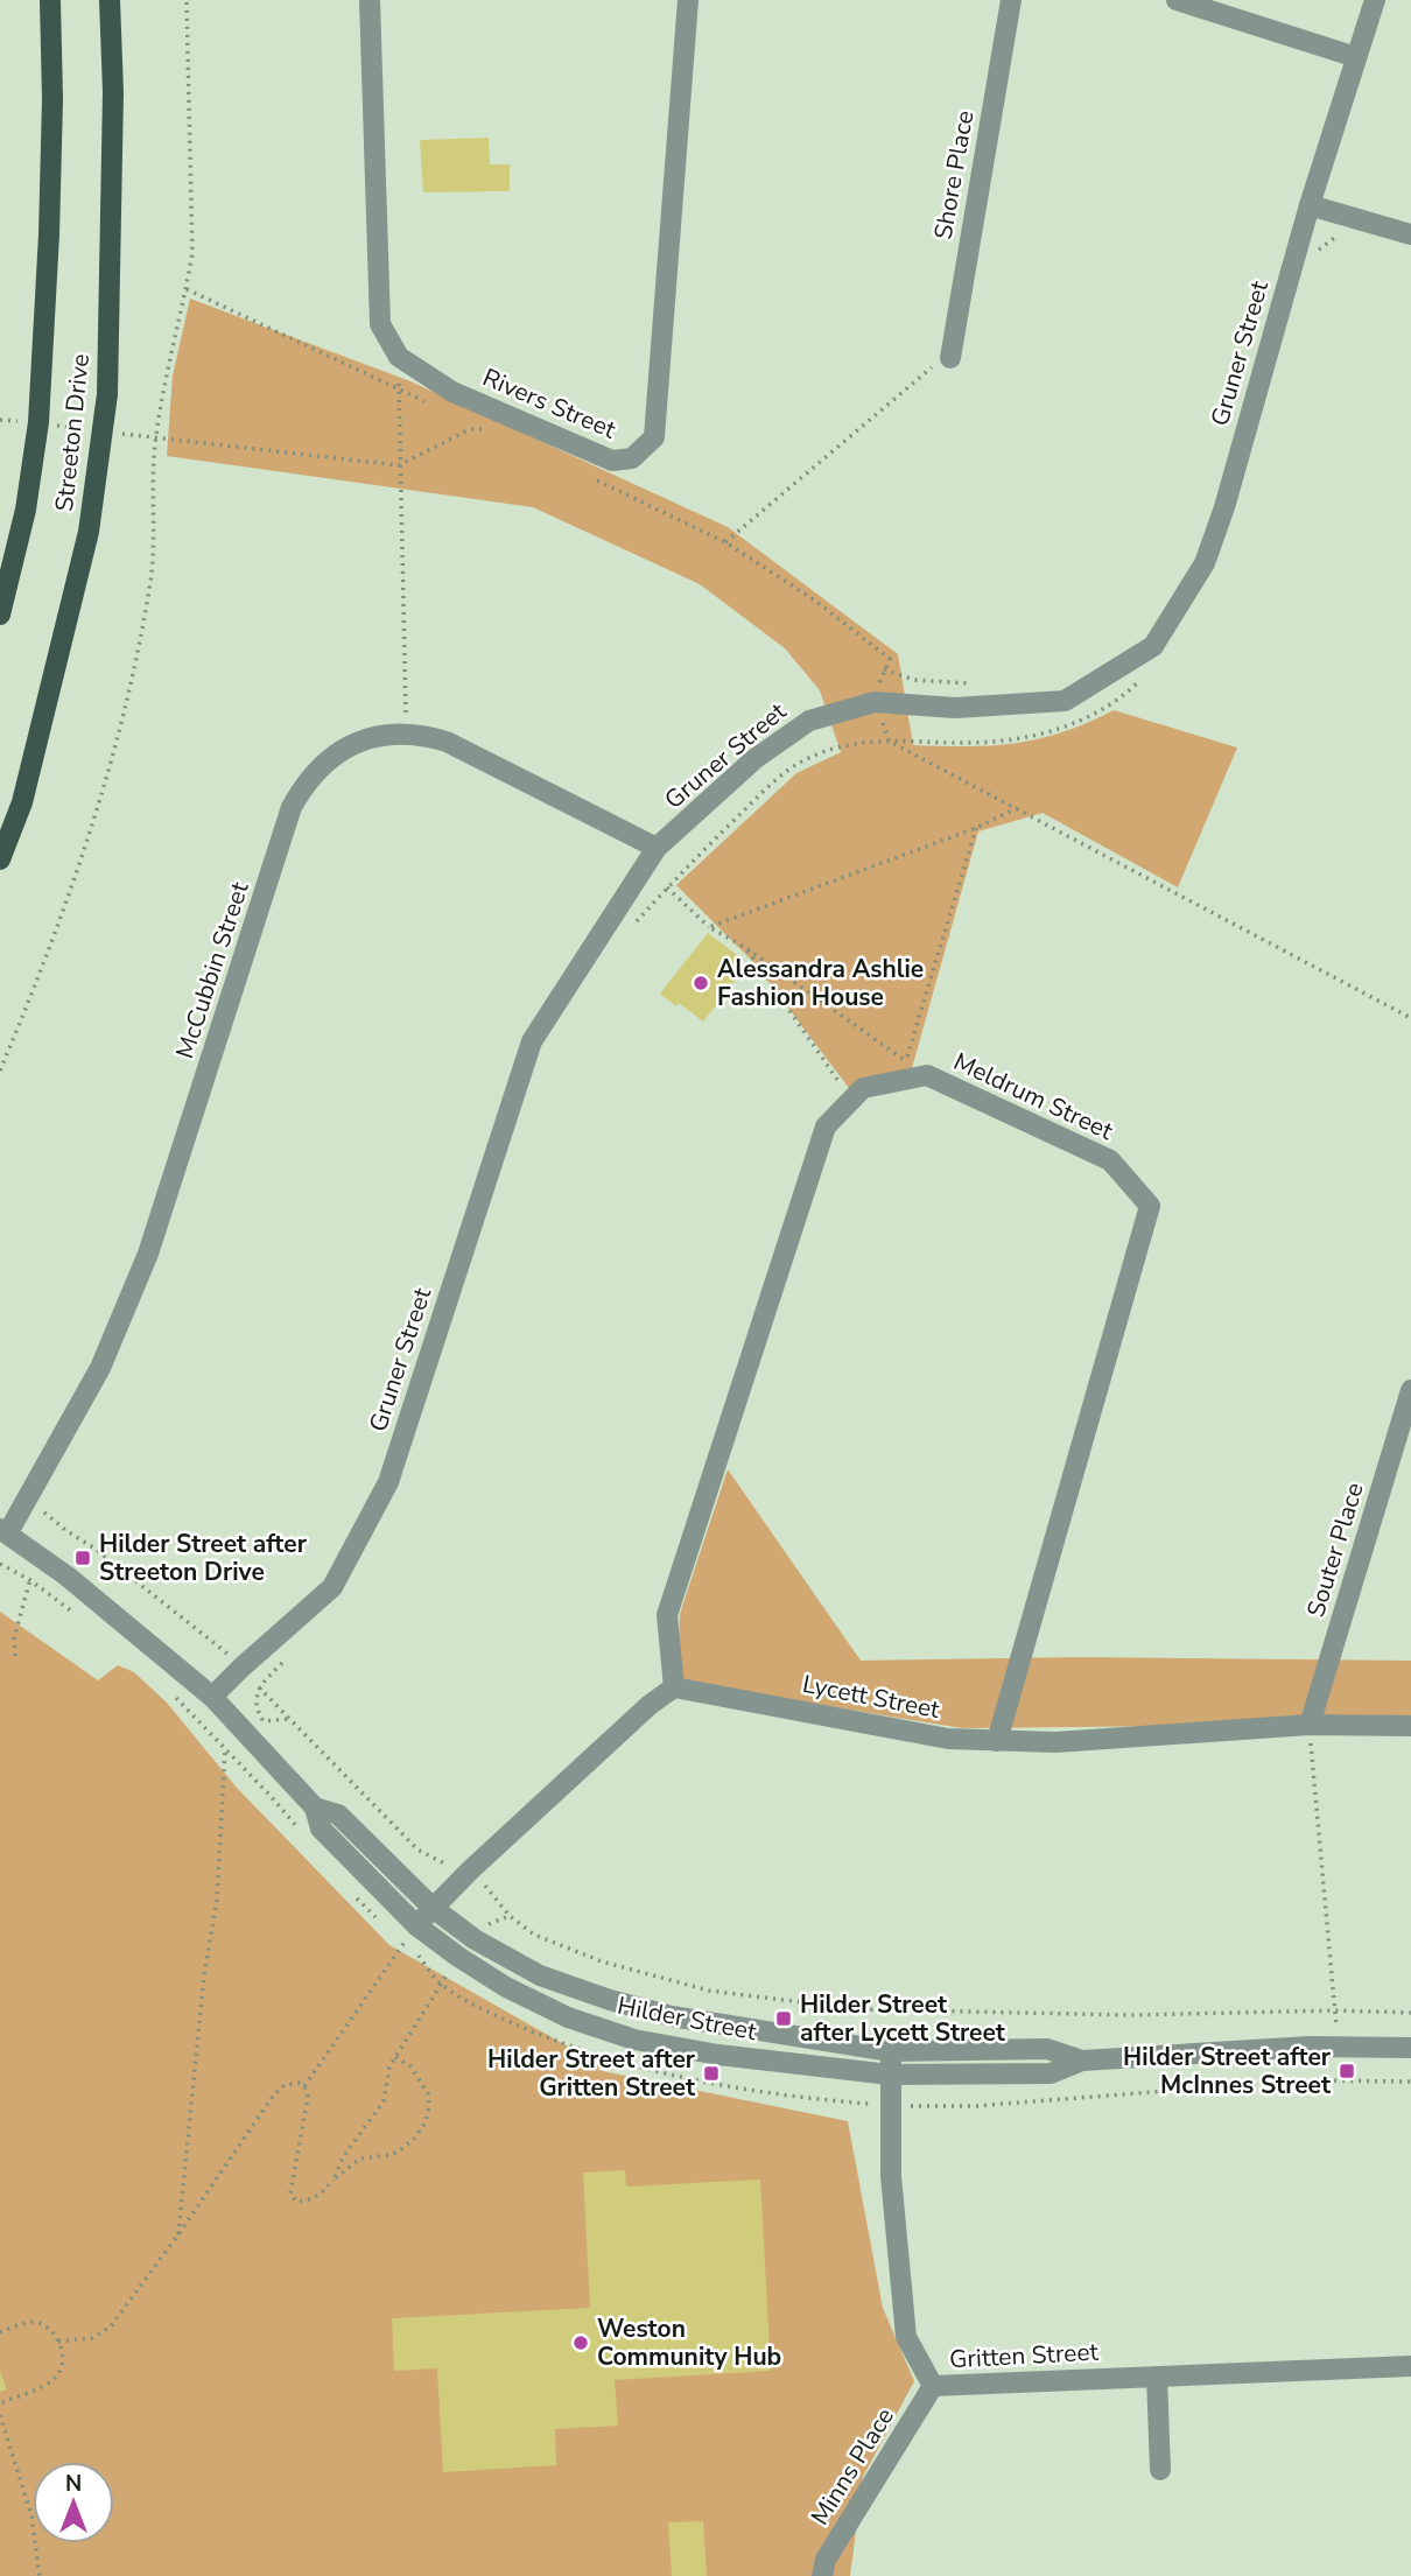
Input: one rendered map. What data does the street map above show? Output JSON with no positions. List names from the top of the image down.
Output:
{
  "streets": {
    "main road": ["Streeton Drive"],
    "street": [
      "Shore Place",
      "Gruner Street",
      "Rivers Street",
      "McCubbin Street",
      "Meldrum Street",
      "Souter Place",
      "Lycett Street",
      "Hilder Street",
      "Gritten Street",
      "Minns Place"
    ]
  },
  "crossings": [
    ["Gruner Street", "McCubbin Street"],
    ["Gruner Street", "Hilder Street"],
    ["McCubbin Street", "Hilder Street"],
    ["Meldrum Street", "Lycett Street"],
    ["Souter Place", "Lycett Street"],
    ["Hilder Street", "Gritten Street"],
    ["Gritten Street", "Minns Place"]
  ],
  "places": {
    "other": ["Alessandra Ashlie Fashion House", "Weston Community Hub"],
    "transit": [
      "Hilder Street after Streeton Drive",
      "Hilder Street after Lycett Street",
      "Hilder Street after McInnes Street",
      "Hilder Street after Gritten Street"
    ]
  },
  "north": "top"
}
